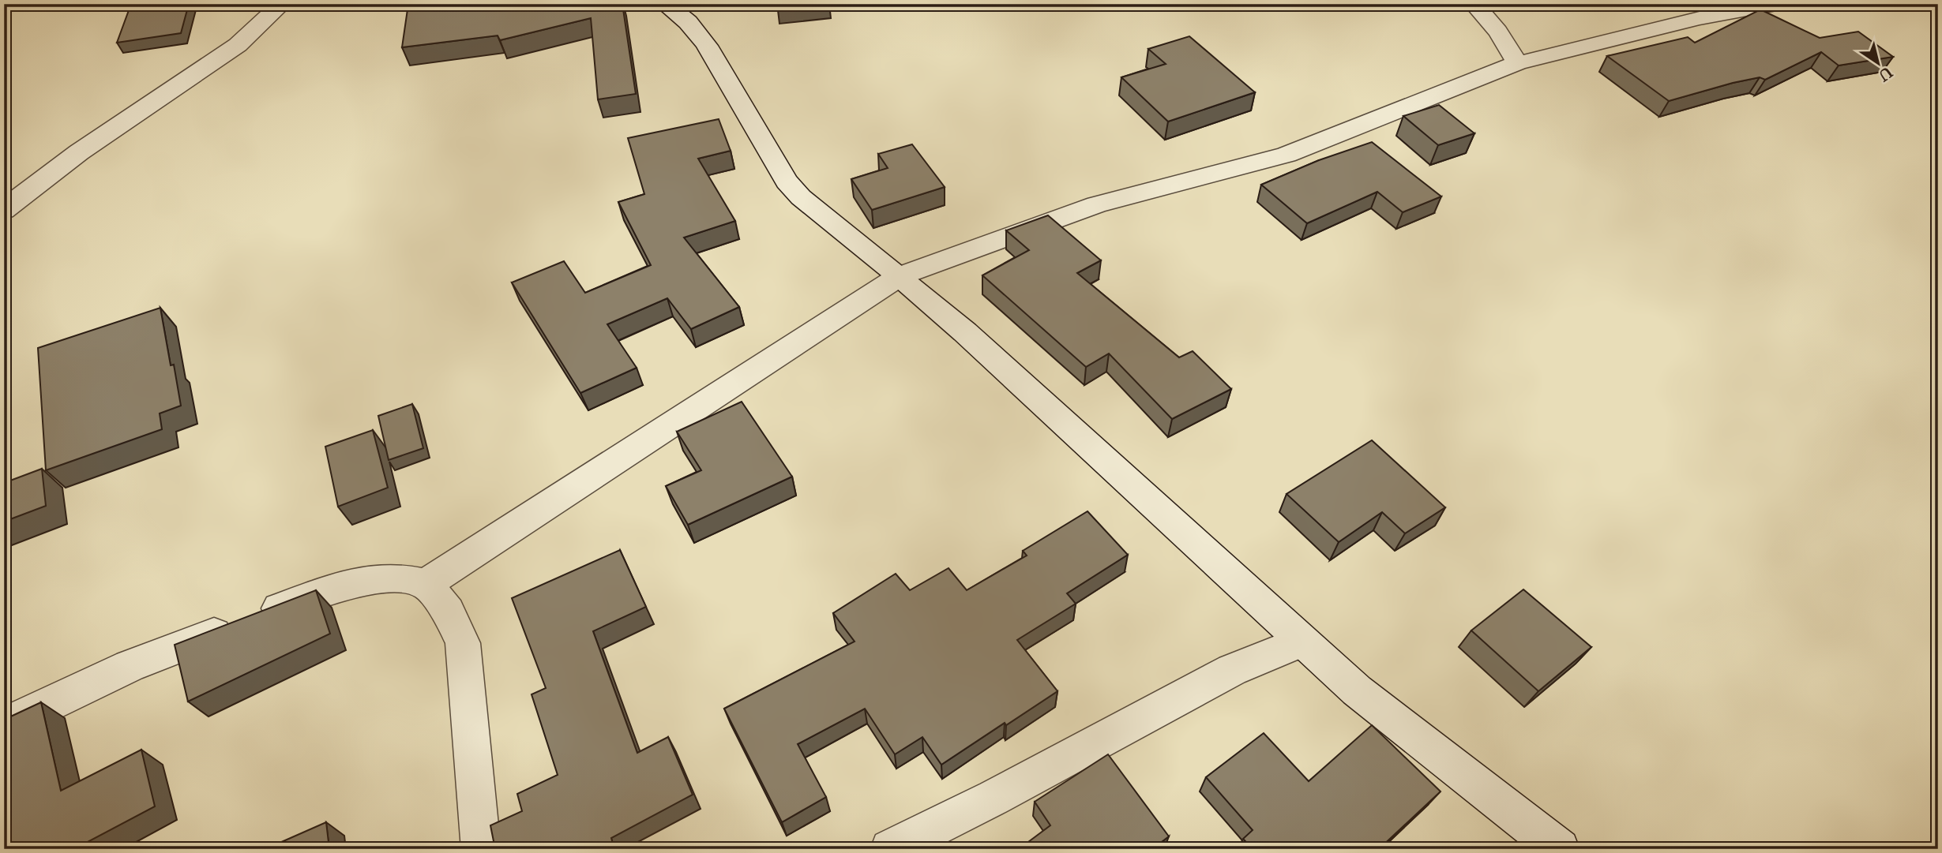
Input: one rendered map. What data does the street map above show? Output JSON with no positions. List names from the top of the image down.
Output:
{
  "north": "bottom right"
}
